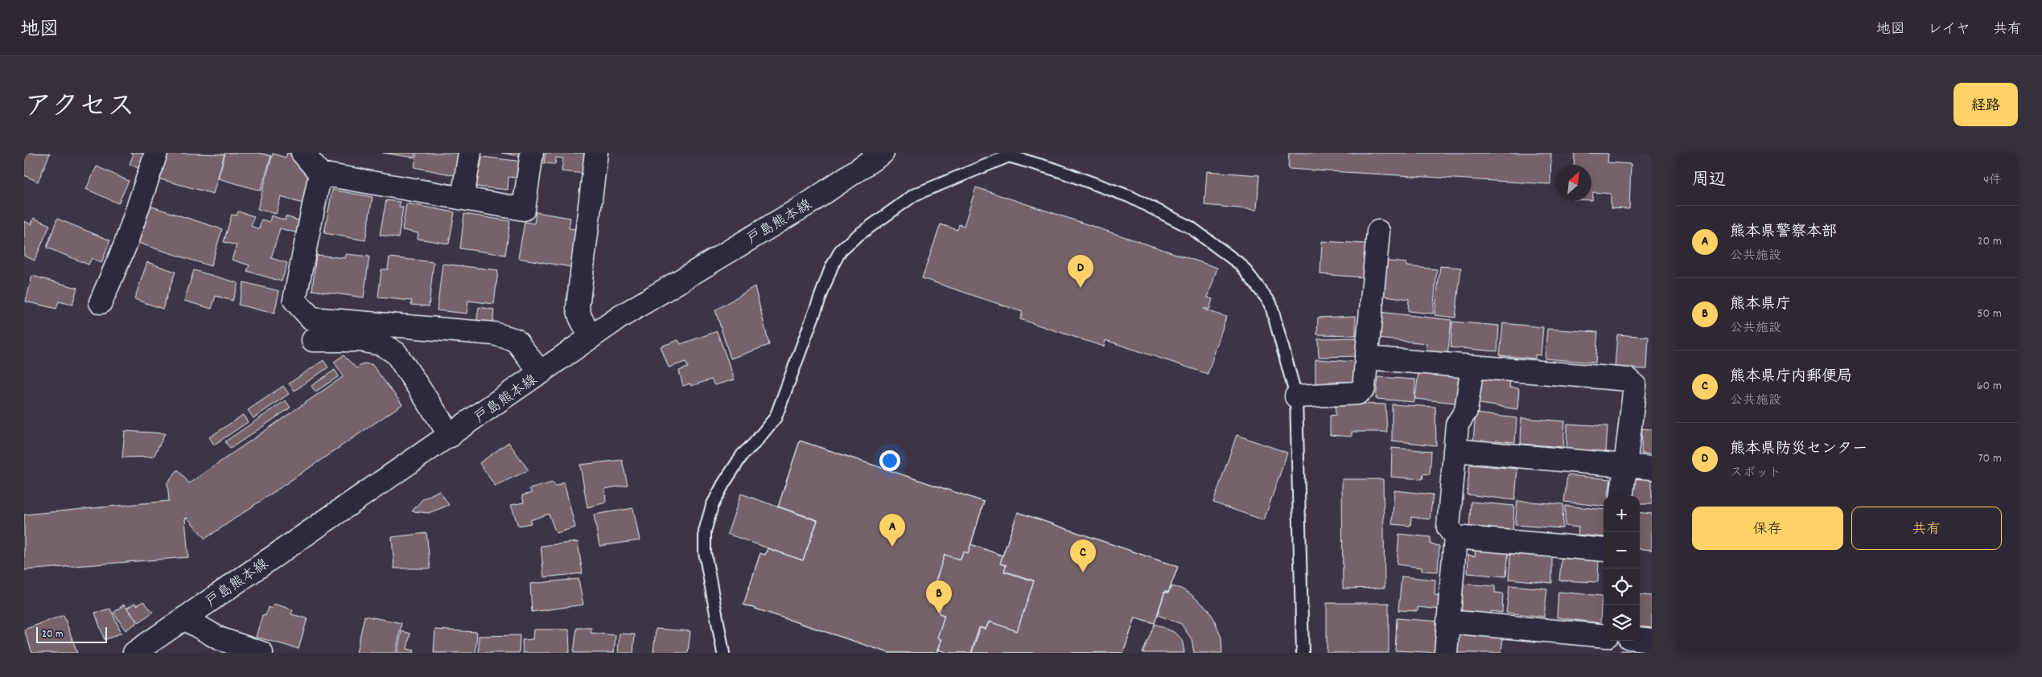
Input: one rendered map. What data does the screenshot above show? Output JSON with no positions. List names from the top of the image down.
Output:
{
  "streets": {
    "street": ["戸島熊本線"]
  },
  "scale_bar": "20 m",
  "north": "top right",
  "page": {
    "header": "地図",
    "nav": ["地図", "レイヤ", "共有"],
    "title": "アクセス",
    "buttons": [
      "経路",
      ["保存", "共有"]
    ],
    "heading": ["周辺", "4件"],
    "list": [
      {
        "mark": "A",
        "name": "熊本県警察本部",
        "note": "公共施設",
        "value": "20 m"
      },
      {
        "mark": "B",
        "name": "熊本県庁",
        "note": "公共施設",
        "value": "50 m"
      },
      {
        "mark": "C",
        "name": "熊本県庁内郵便局",
        "note": "公共施設",
        "value": "60 m"
      },
      {
        "mark": "D",
        "name": "熊本県防災センター",
        "note": "スポット",
        "value": "70 m"
      }
    ],
    "pins": [
      "D",
      "A",
      "C",
      "B"
    ],
    "map_buttons": ["+", "−"],
    "scale": "20 m"
  }
}
